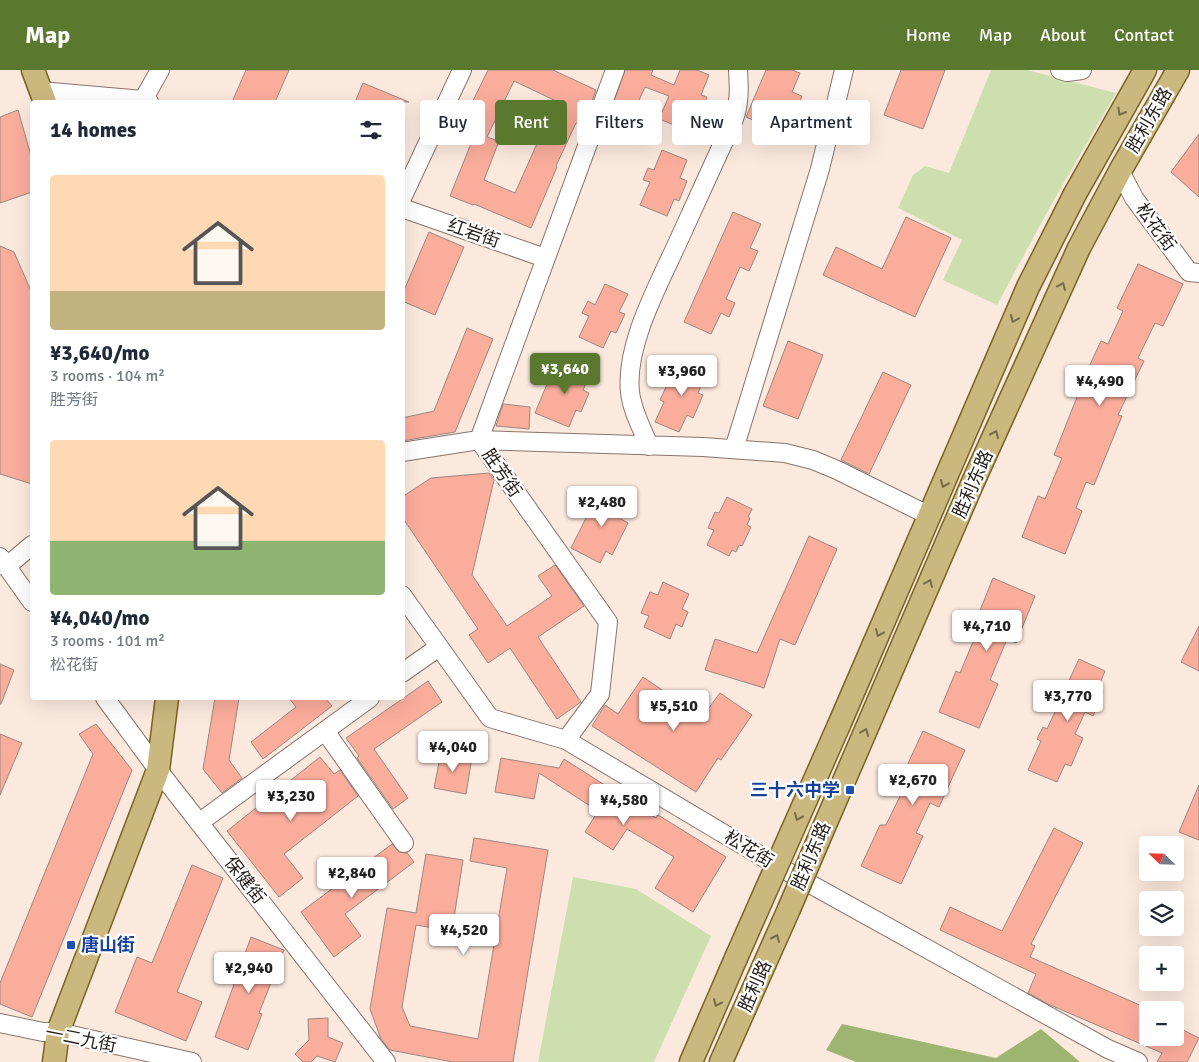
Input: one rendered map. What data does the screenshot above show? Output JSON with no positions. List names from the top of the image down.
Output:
{
  "streets": {
    "main road": ["胜利东路", "胜利路"],
    "street": [
      "松花街",
      "红岩街",
      "胜芳街",
      "保健街",
      "一二九街"
    ]
  },
  "crossings": [
    ["胜利东路", "松花街"],
    ["胜利东路", "胜利路"],
    ["松花街", "胜芳街"],
    ["红岩街", "胜芳街"]
  ],
  "one_way": ["胜利东路"],
  "places": {
    "transit": ["三十六中学", "唐山街"]
  },
  "north": "top left",
  "page": {
    "header": "Map",
    "nav": [
      "Home",
      "Map",
      "About",
      "Contact"
    ],
    "chip": [
      "Buy",
      "Rent",
      "Filters",
      "New",
      "Apartment"
    ],
    "heading": "14 homes",
    "list": [
      {
        "name": "¥3,640/mo",
        "note": "3 rooms · 104 m² · 胜芳街"
      },
      {
        "name": "¥4,040/mo",
        "note": "3 rooms · 101 m² · 松花街"
      }
    ],
    "price": [
      "¥3,640",
      "¥3,960",
      "¥4,490",
      "¥2,480",
      "¥4,710",
      "¥3,770",
      "¥5,510",
      "¥4,040",
      "¥2,670",
      "¥3,230",
      "¥4,580",
      "¥2,840",
      "¥4,520",
      "¥2,940"
    ],
    "map_buttons": ["+", "−"]
  }
}
